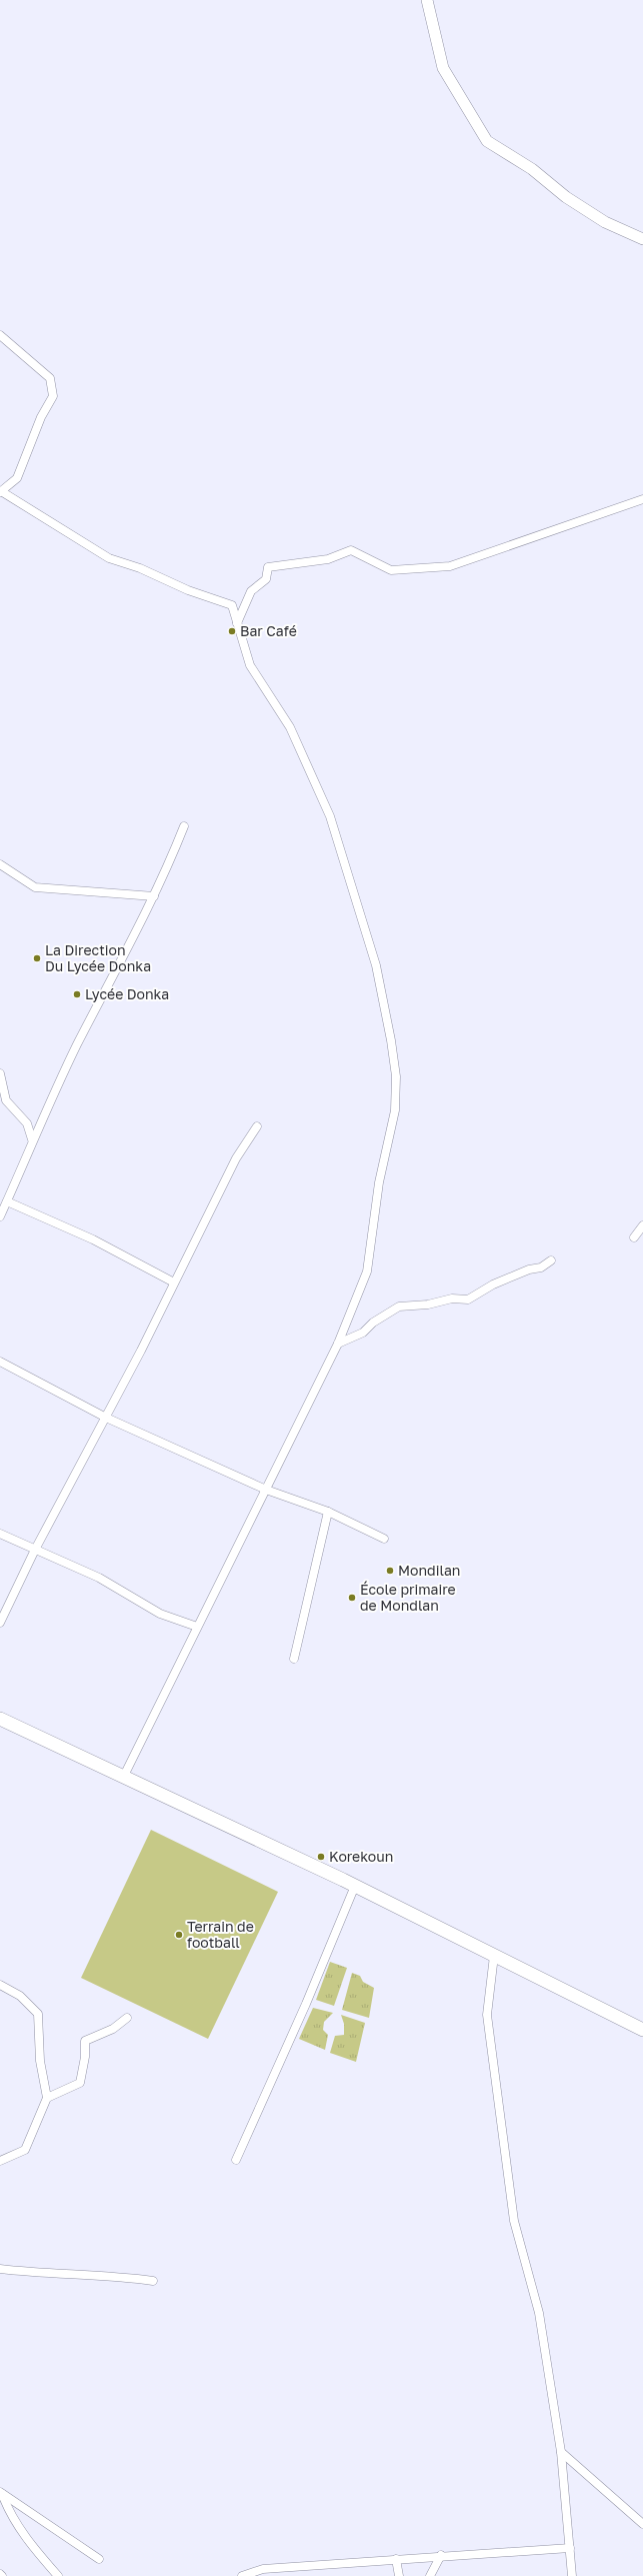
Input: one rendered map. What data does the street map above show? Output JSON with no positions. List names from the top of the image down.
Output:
{
  "places": [
    "Bar Café",
    "La Direction Du Lycée Donka",
    "Lycée Donka",
    "Mondilan",
    "École primaire de Mondlan",
    "Korekoun",
    "Terrain de football"
  ]
}
